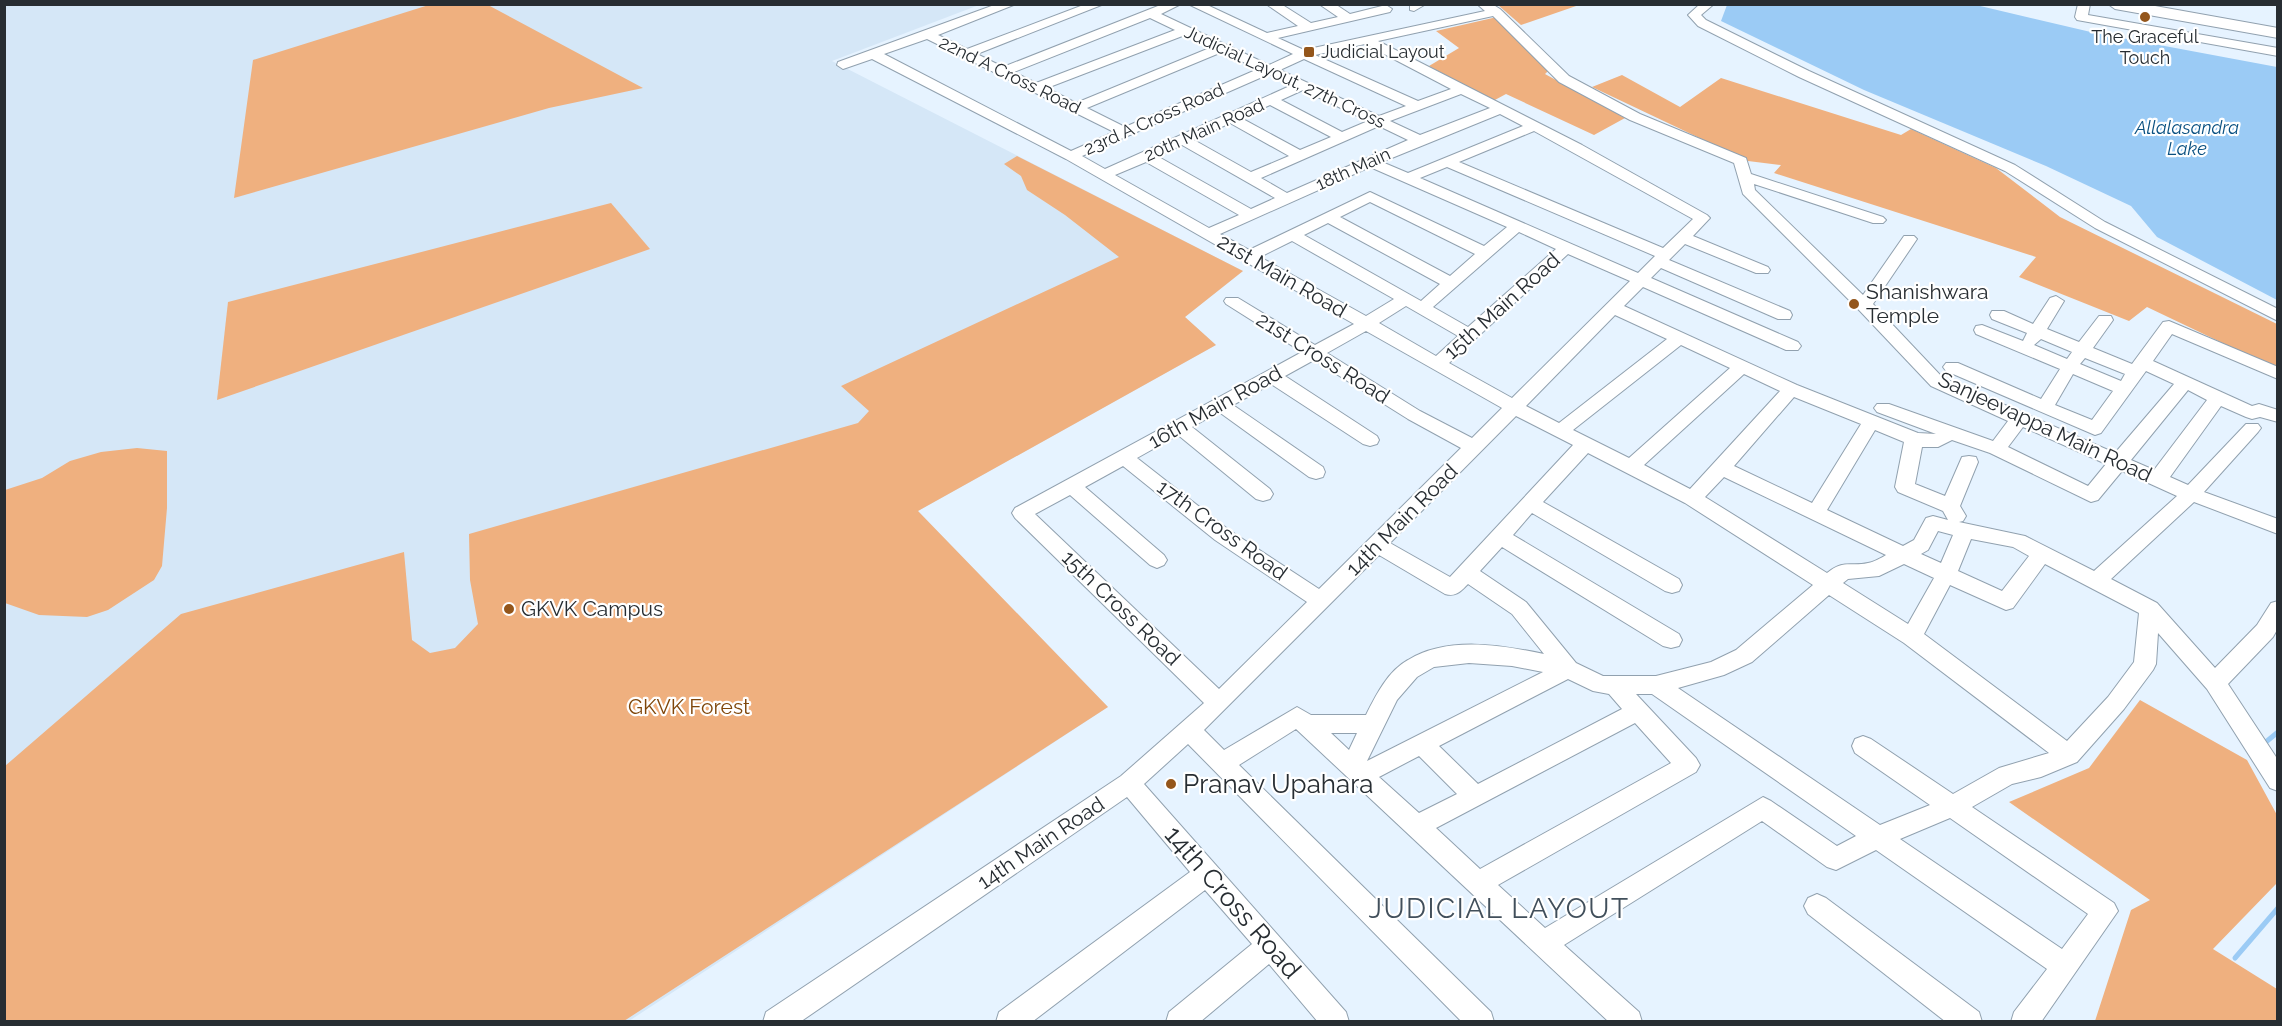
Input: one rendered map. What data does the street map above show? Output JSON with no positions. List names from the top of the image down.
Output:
{
  "streets": {
    "street": [
      "22nd A Cross Road",
      "Judicial Layout, 27th Cross",
      "23rd A Cross Road",
      "20th Main Road",
      "18th Main",
      "21st Main Road",
      "15th Main Road",
      "21st Cross Road",
      "16th Main Road",
      "Sanjeevappa Main Road",
      "14th Main Road",
      "17th Cross Road",
      "15th Cross Road",
      "14th Cross Road"
    ]
  },
  "crossings": [
    ["22nd A Cross Road", "23rd A Cross Road"],
    ["Judicial Layout, 27th Cross", "23rd A Cross Road"],
    ["Judicial Layout, 27th Cross", "20th Main Road"],
    ["Judicial Layout, 27th Cross", "18th Main"],
    ["23rd A Cross Road", "21st Main Road"],
    ["23rd A Cross Road", "Sanjeevappa Main Road"],
    ["23rd A Cross Road", "14th Main Road"],
    ["20th Main Road", "21st Main Road"],
    ["18th Main", "21st Main Road"],
    ["18th Main", "14th Main Road"],
    ["21st Main Road", "15th Main Road"],
    ["21st Main Road", "16th Main Road"],
    ["21st Main Road", "14th Main Road"],
    ["21st Cross Road", "16th Main Road"],
    ["21st Cross Road", "14th Main Road"],
    ["16th Main Road", "17th Cross Road"],
    ["16th Main Road", "15th Cross Road"],
    ["14th Main Road", "17th Cross Road"],
    ["14th Main Road", "15th Cross Road"],
    ["14th Main Road", "14th Cross Road"]
  ],
  "districts": ["JUDICIAL LAYOUT"],
  "water": ["Allalasandra Lake"],
  "parks": ["GKVK Forest"],
  "places": {
    "other": [
      "The Graceful Touch",
      "Shanishwara Temple",
      "GKVK Campus",
      "Pranav Upahara"
    ],
    "transit": ["Judicial Layout"]
  }
}
